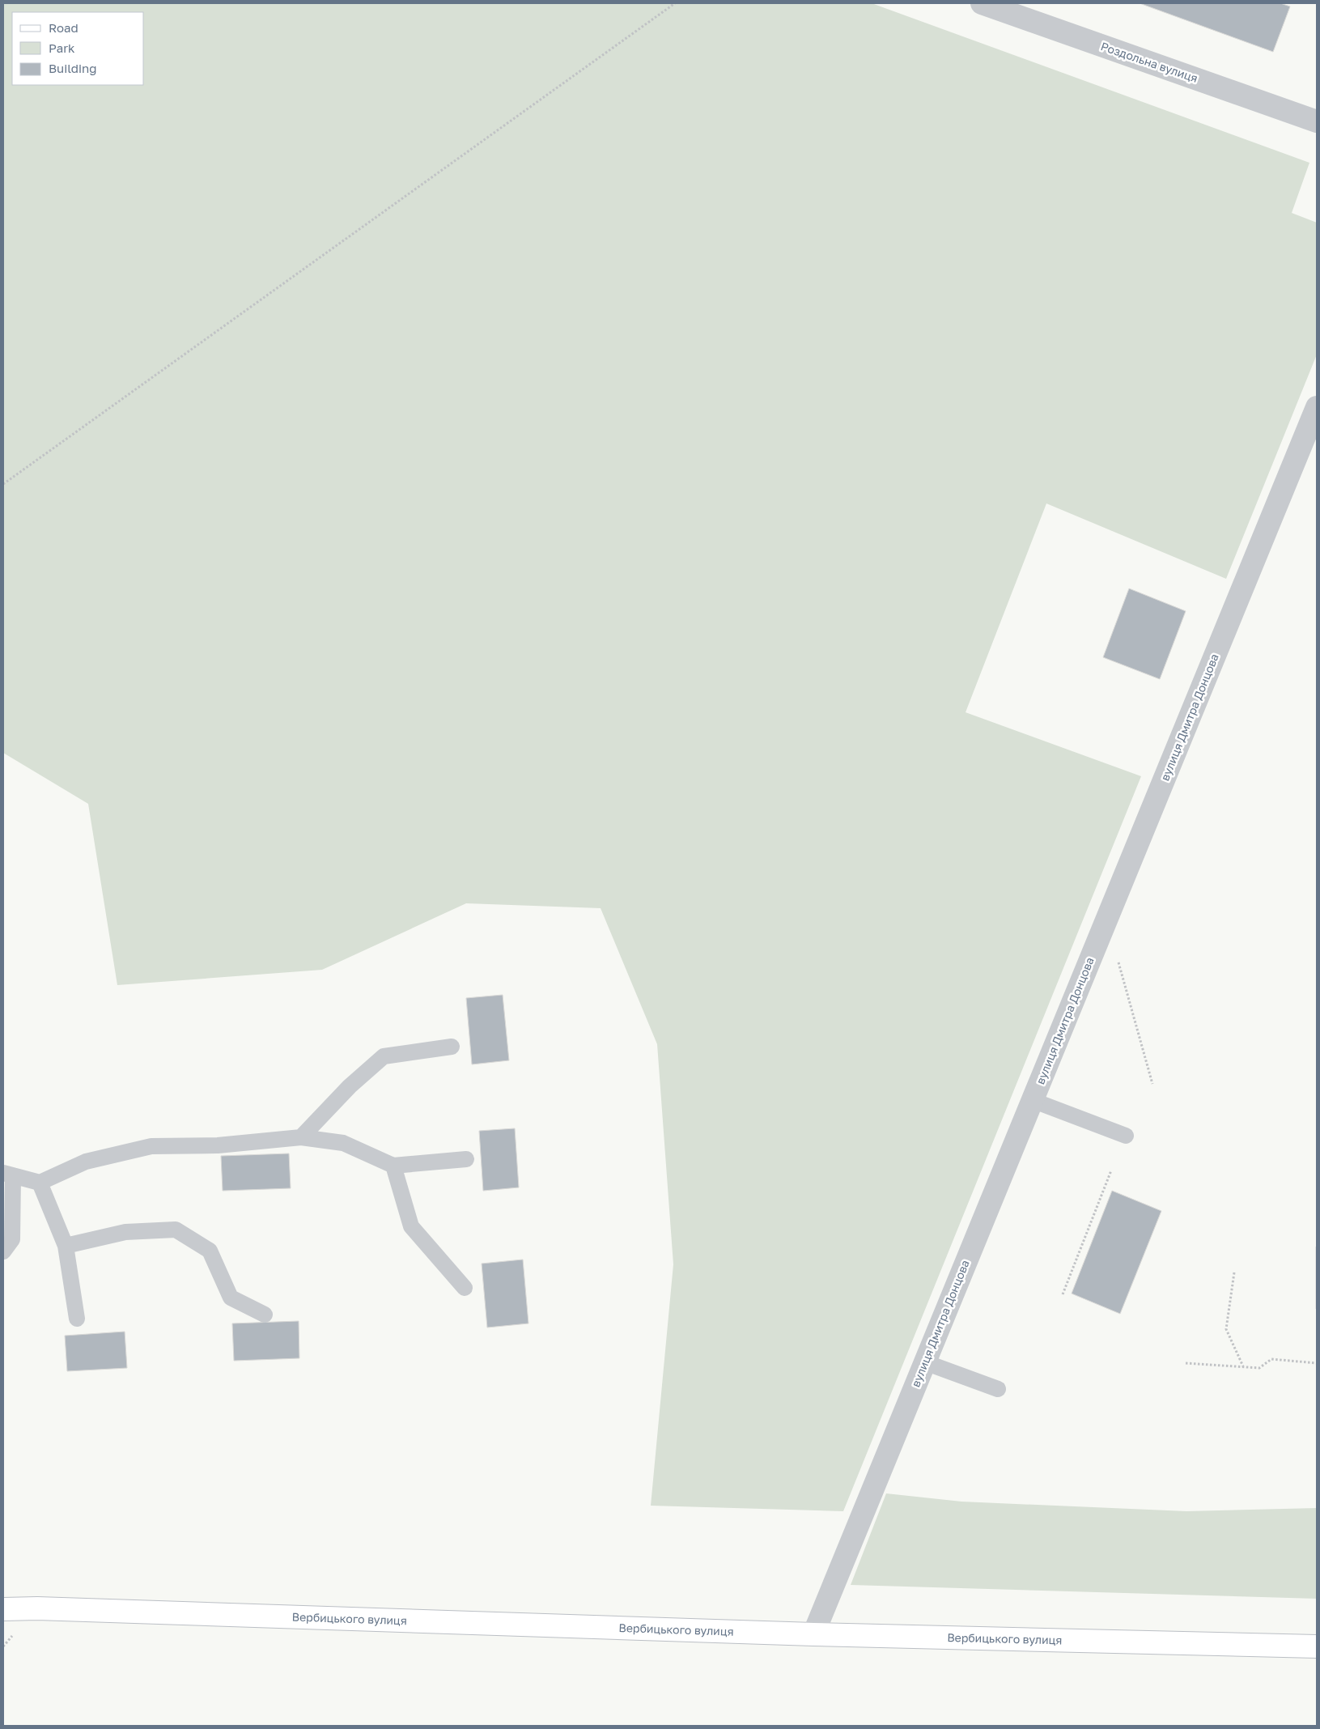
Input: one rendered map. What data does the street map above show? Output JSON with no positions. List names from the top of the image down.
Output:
{
  "streets": {
    "main road": ["Вербицького вулиця"],
    "street": ["Роздольна вулиця", "вулиця Дмитра Донцова"]
  },
  "crossings": [
    ["вулиця Дмитра Донцова", "Вербицького вулиця"]
  ],
  "legend": ["Road", "Park", "Building"]
}
